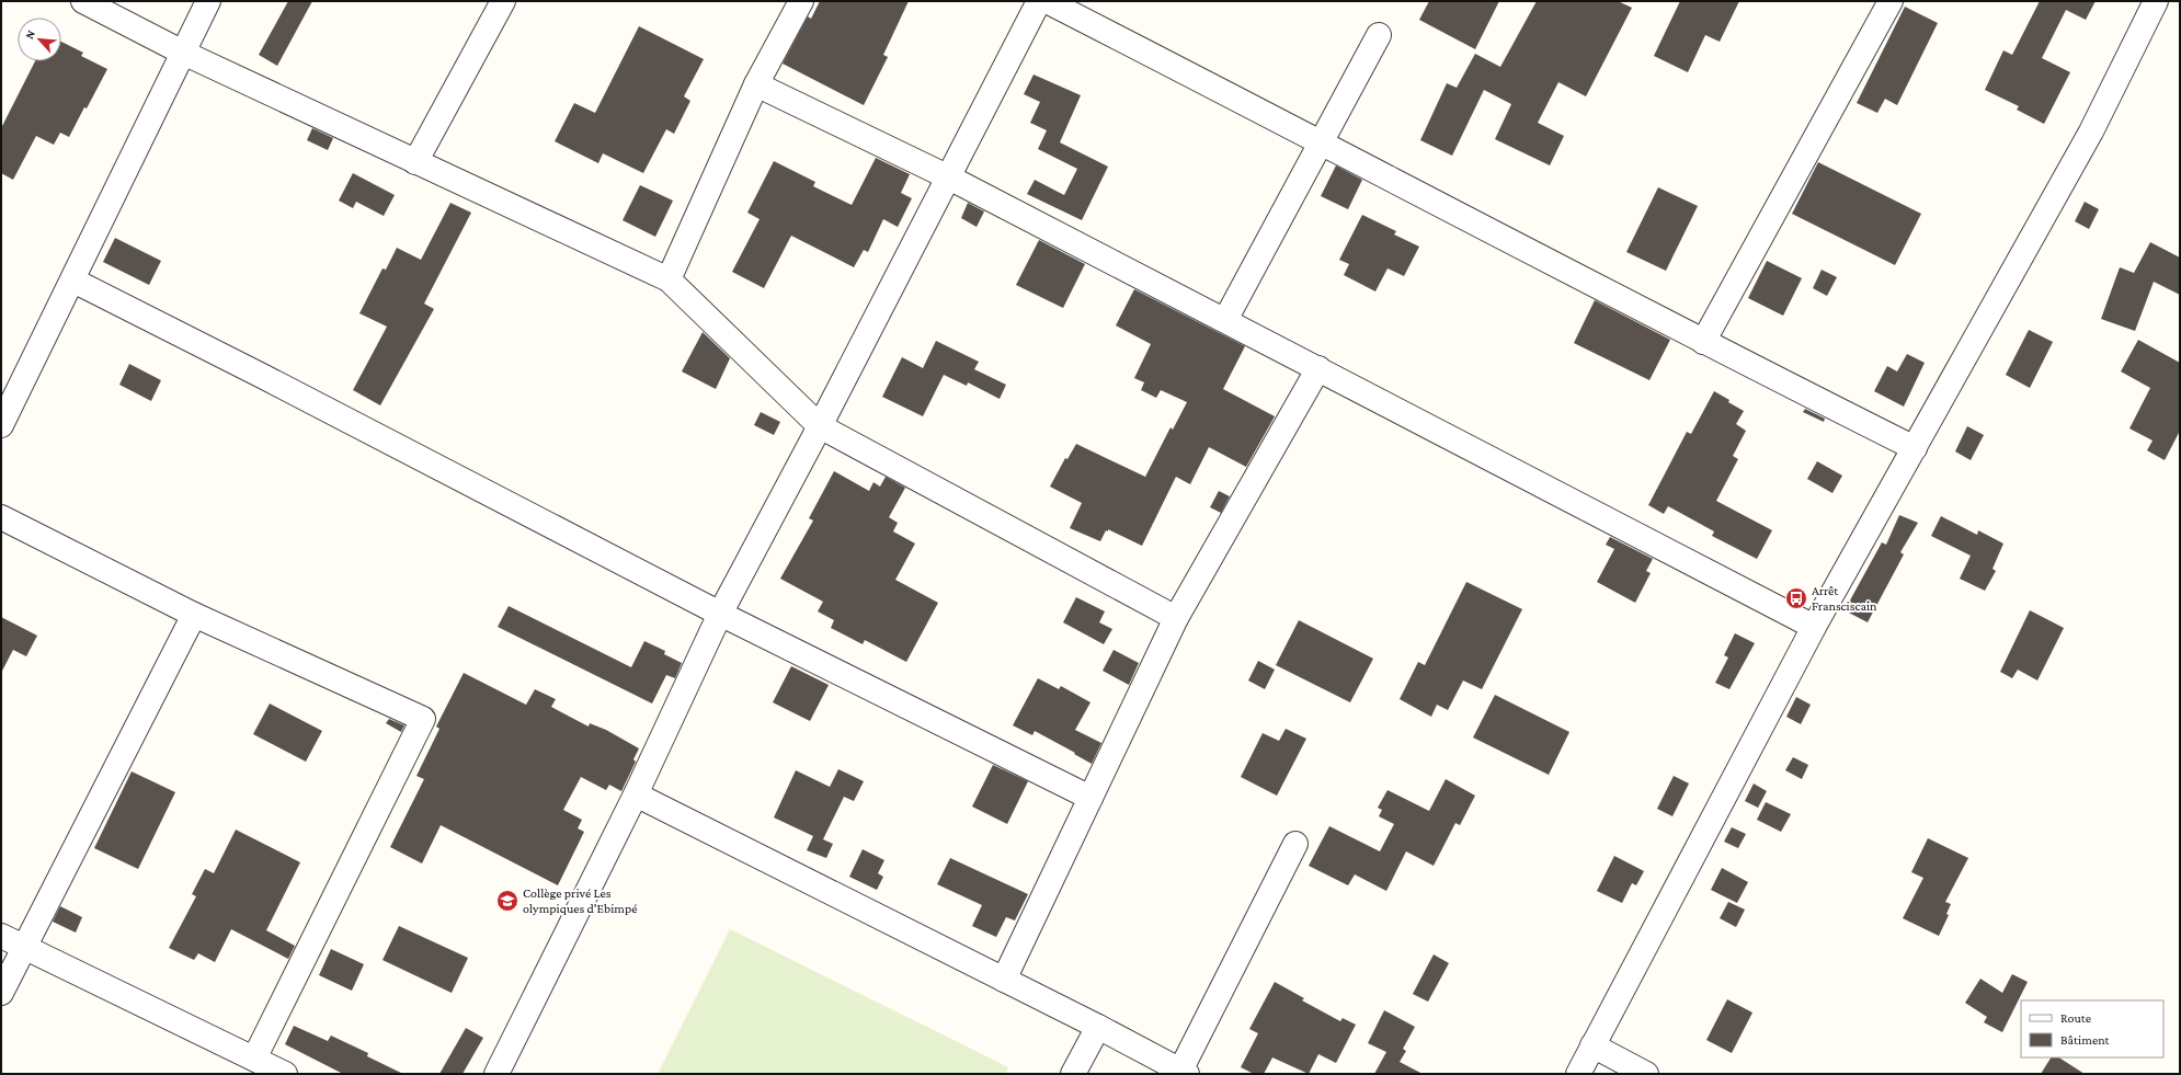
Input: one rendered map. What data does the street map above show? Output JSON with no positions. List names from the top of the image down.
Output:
{
  "places": {
    "bus stop": ["Arrêt Fransciscain"],
    "school or university": ["Collège privé Les olympiques d'Ebimpé"]
  },
  "legend": ["Route", "Bâtiment"],
  "north": "top left"
}
